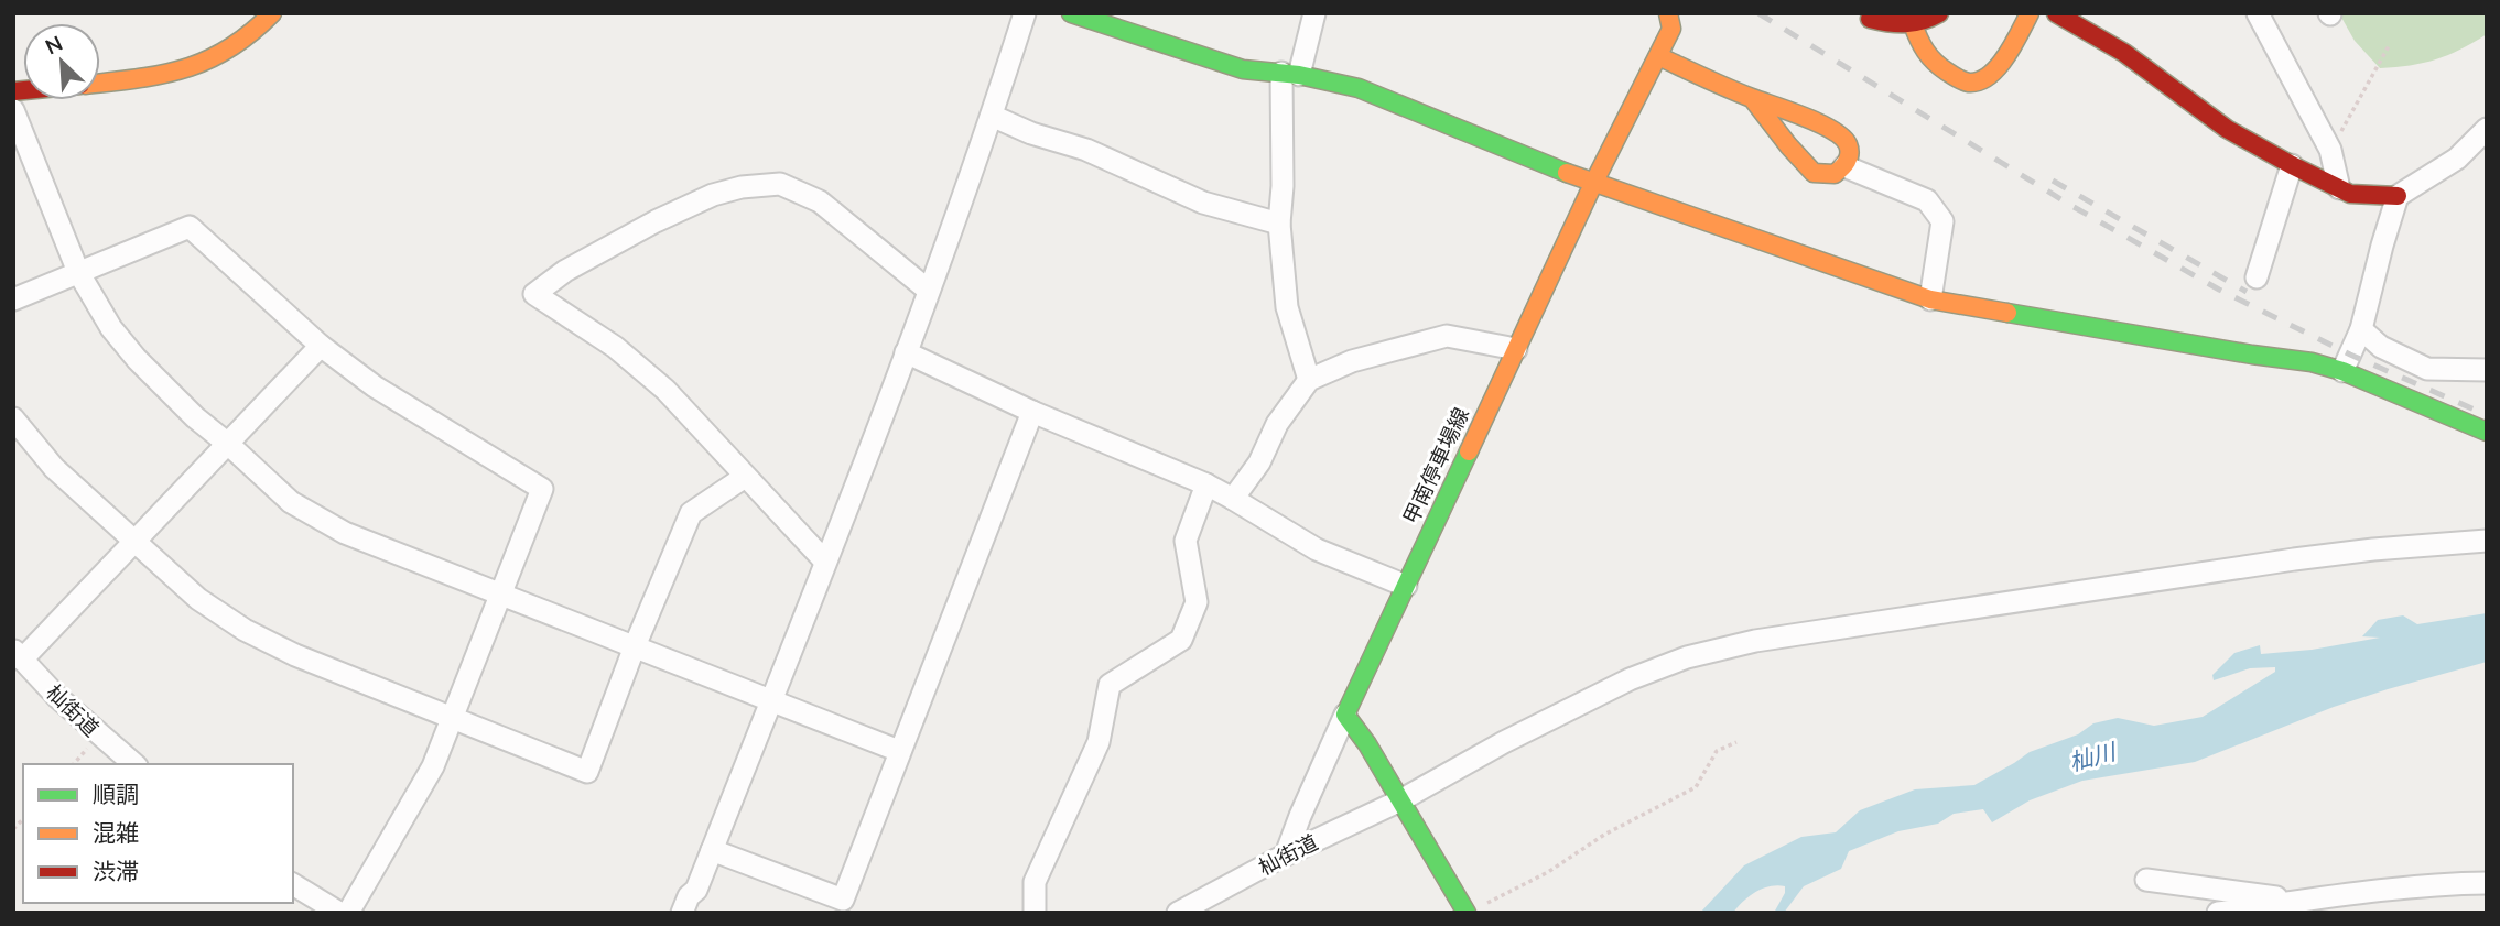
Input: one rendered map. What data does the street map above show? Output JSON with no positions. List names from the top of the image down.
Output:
{
  "streets": {
    "street": ["甲南停車場線", "杣街道"]
  },
  "water": ["杣川"],
  "legend": ["順調", "混雑", "渋滞"],
  "north": "top left"
}
